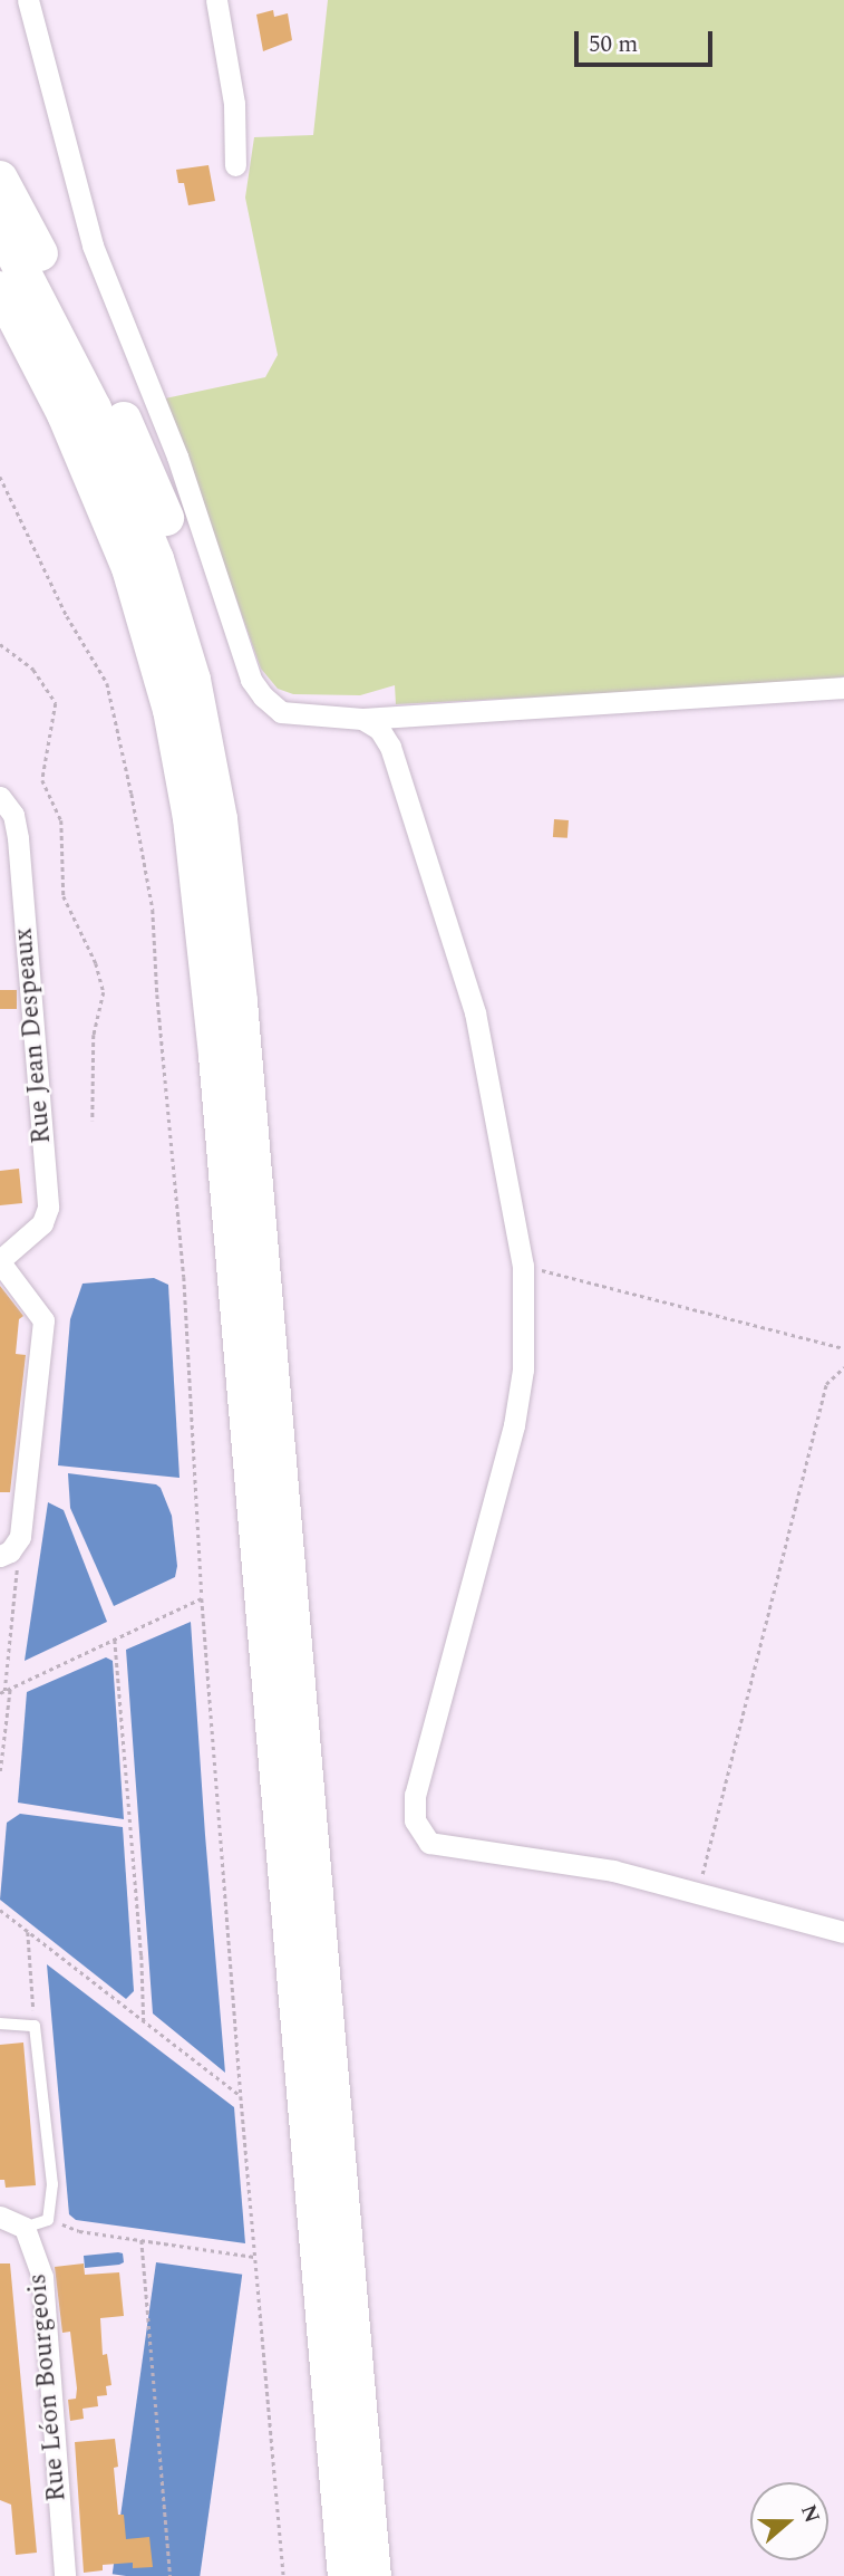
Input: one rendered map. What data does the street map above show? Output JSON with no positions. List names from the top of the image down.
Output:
{
  "streets": {
    "street": ["Rue Jean Despeaux", "Rue Léon Bourgeois"]
  },
  "scale_bar": "50 m",
  "north": "right"
}
